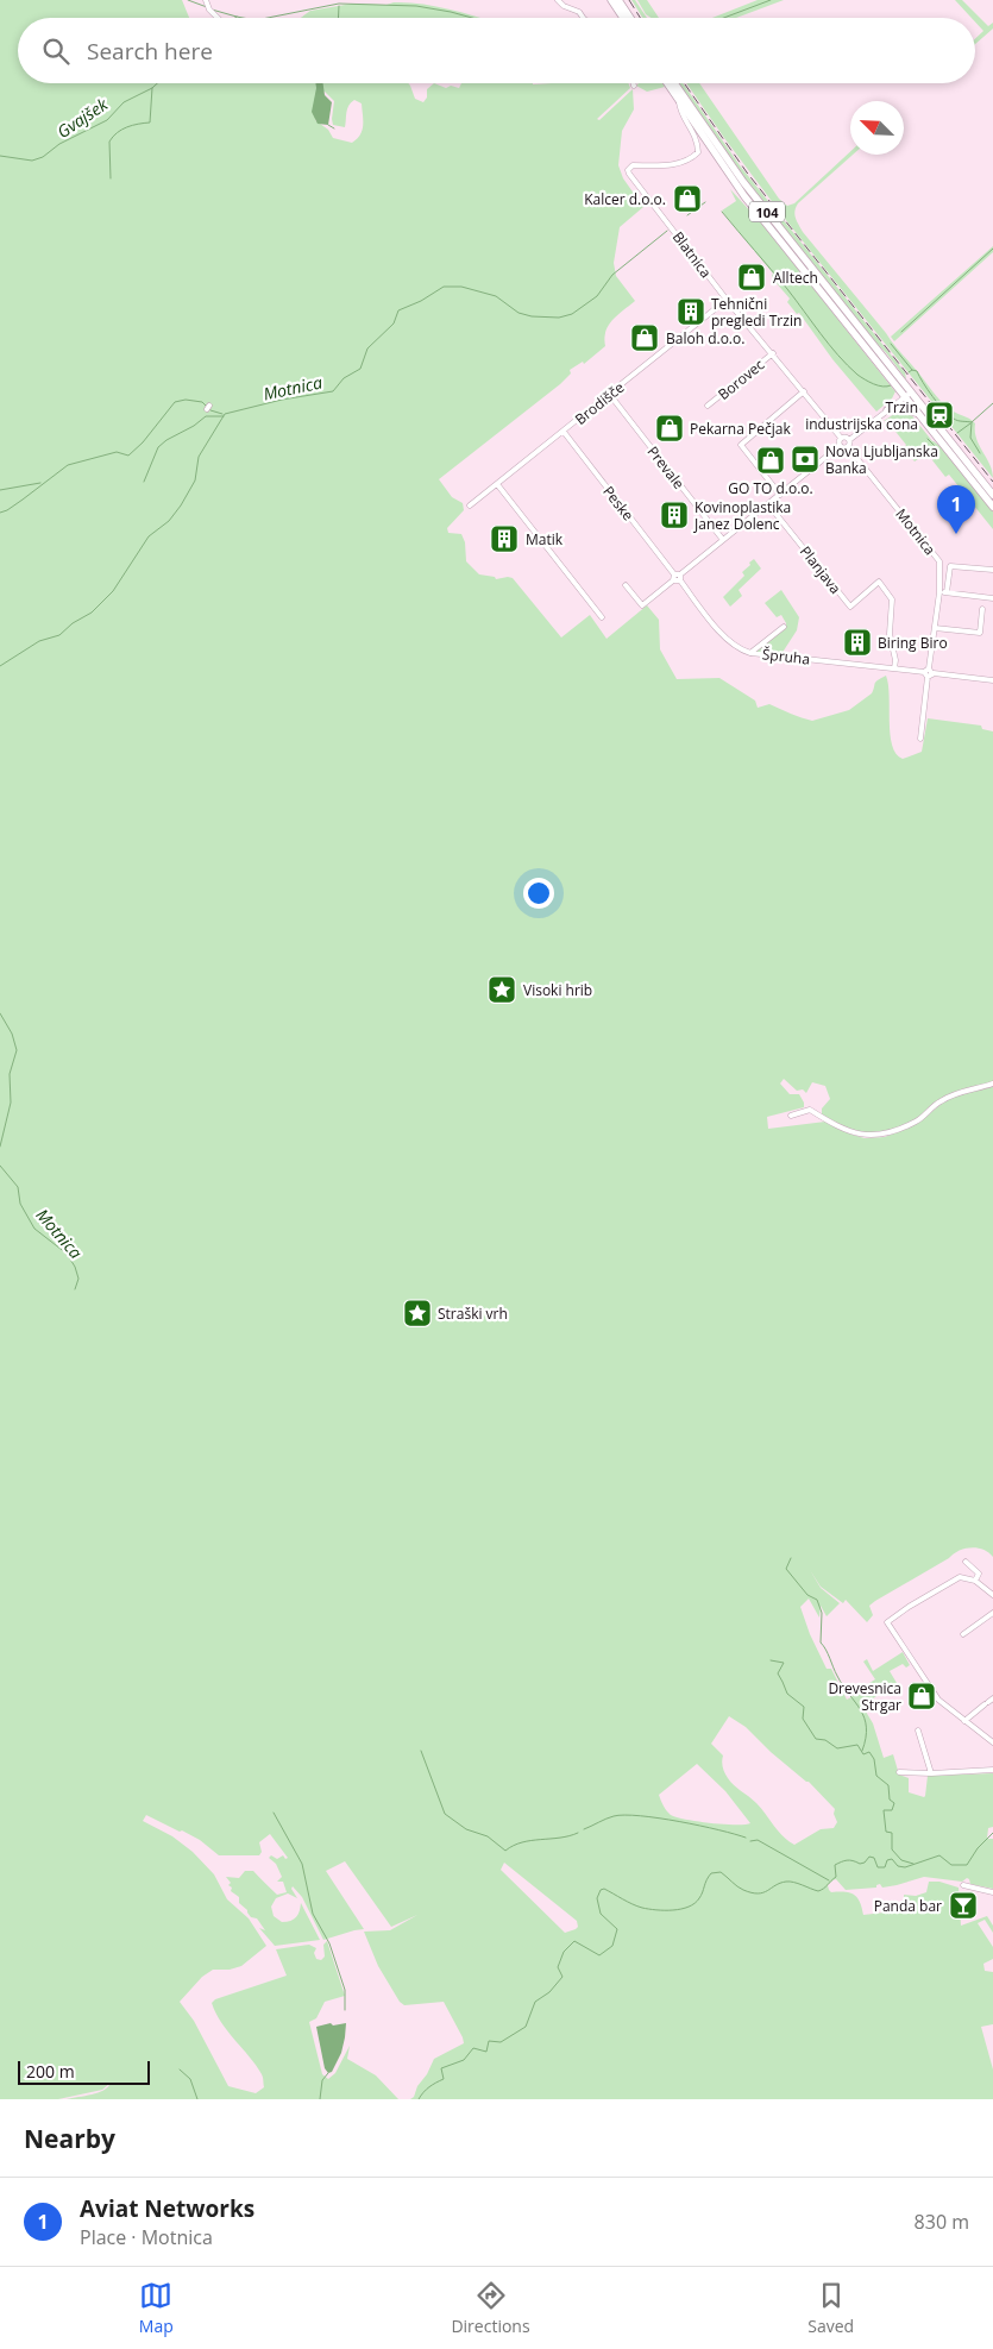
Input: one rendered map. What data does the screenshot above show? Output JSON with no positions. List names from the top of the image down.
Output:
{
  "streets": {
    "main road": ["104"],
    "street": [
      "Blatnica",
      "Borovec",
      "Brodišče",
      "Prevale",
      "Peske",
      "Motnica",
      "Planjava",
      "Špruha"
    ]
  },
  "crossings": [
    ["104", "Blatnica"],
    ["Blatnica", "Borovec"],
    ["Blatnica", "Brodišče"],
    ["Blatnica", "Motnica"],
    ["Brodišče", "Prevale"],
    ["Brodišče", "Peske"],
    ["Peske", "Špruha"],
    ["Planjava", "Špruha"]
  ],
  "water": ["Gvajšek", "Motnica"],
  "places": {
    "shop": [
      "Kalcer d.o.o.",
      "Alltech",
      "Baloh d.o.o.",
      "Pekarna Pečjak",
      "GO TO d.o.o.",
      "Drevesnica Strgar"
    ],
    "building": [
      "Tehnični pregledi Trzin",
      "Kovinoplastika Janez Dolenc",
      "Matik",
      "Biring Biro"
    ],
    "station": ["Trzin industrijska cona"],
    "bank": ["Nova Ljubljanska Banka"],
    "place": ["Visoki hrib", "Straški vrh"],
    "bar": ["Panda bar"]
  },
  "scale_bar": "200 m",
  "north": "top left",
  "page": {
    "search": "Search here",
    "pins": "1",
    "scale": "200 m",
    "heading": "Nearby",
    "list": [
      {
        "mark": "1",
        "name": "Aviat Networks",
        "note": "Place · Motnica",
        "value": "830 m"
      }
    ],
    "nav": ["Map", "Directions", "Saved"]
  }
}
